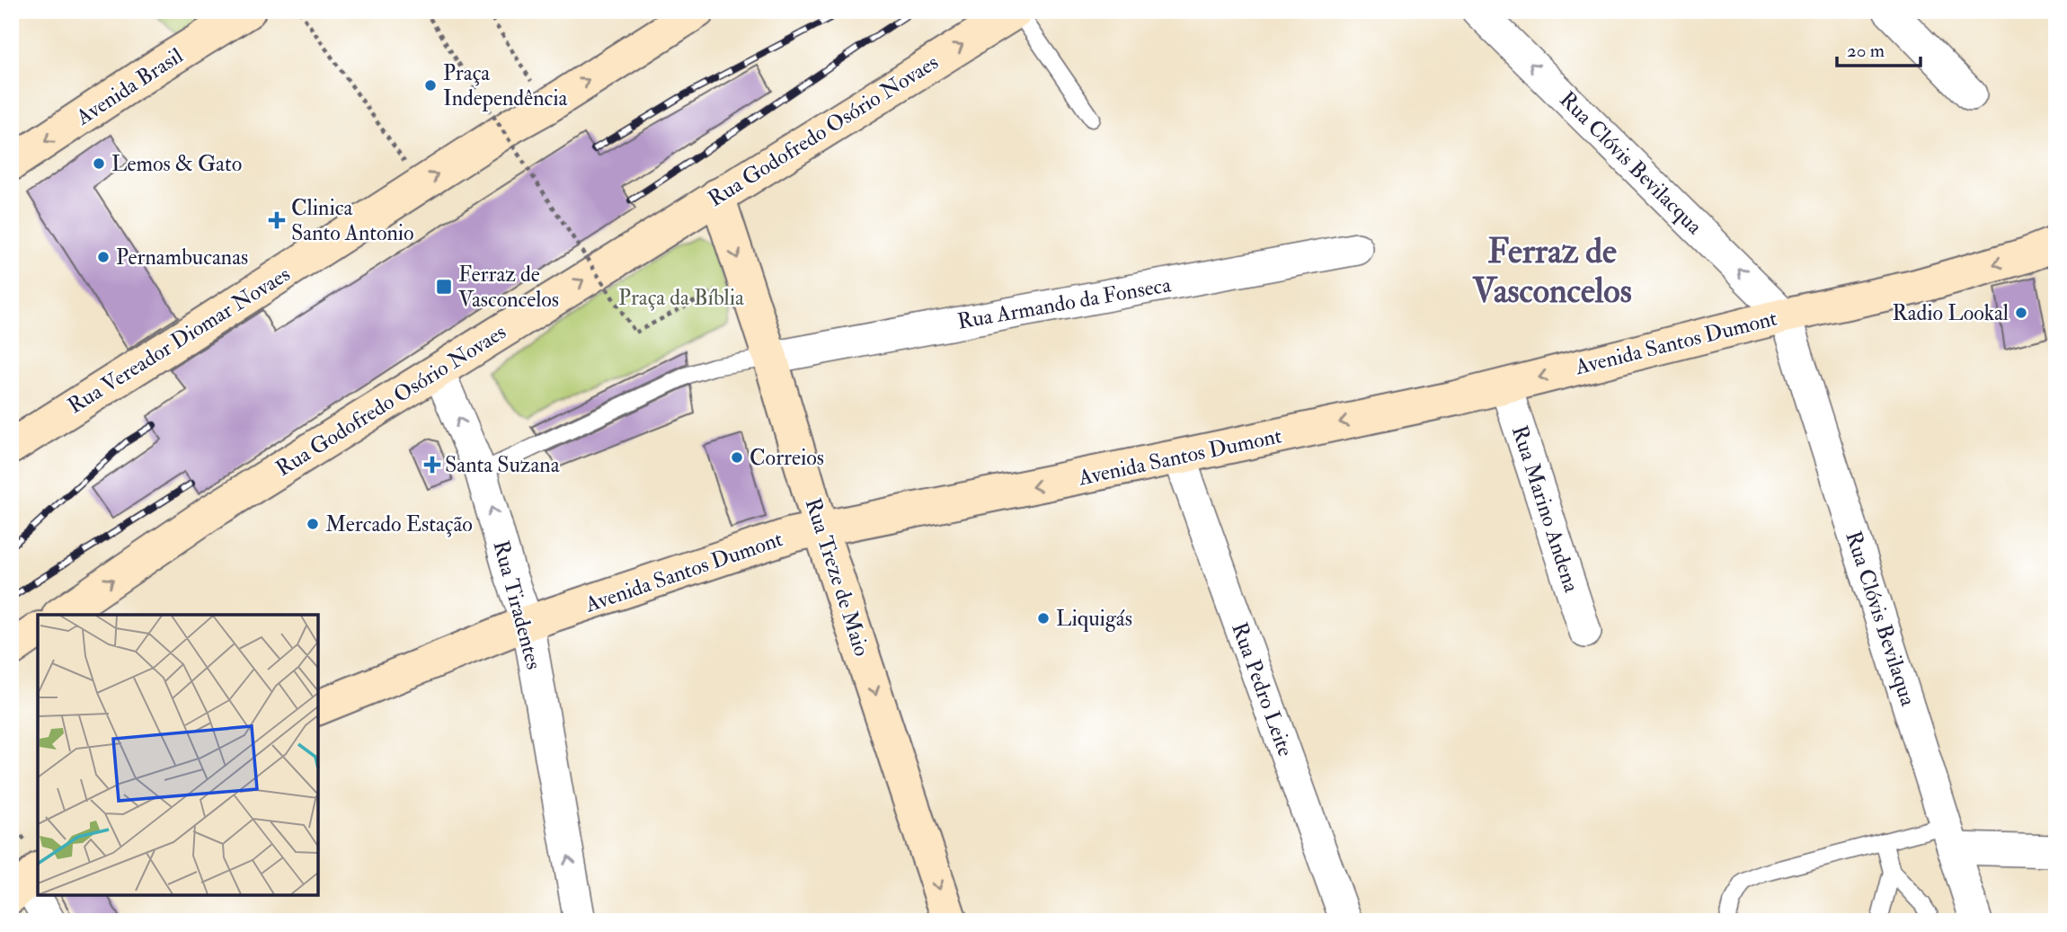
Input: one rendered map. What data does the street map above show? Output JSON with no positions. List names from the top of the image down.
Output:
{
  "streets": {
    "main road": [
      "Avenida Brasil",
      "Rua Godofredo Osório Novaes",
      "Rua Vereador Diomar Novaes",
      "Avenida Santos Dumont",
      "Rua Treze de Maio"
    ],
    "street": [
      "Rua Clóvis Bevilacqua",
      "Rua Armando da Fonseca",
      "Rua Marino Andena",
      "Rua Tiradentes",
      "Rua Clóvis Bevilaqua",
      "Rua Pedro Leite"
    ]
  },
  "crossings": [
    ["Rua Godofredo Osório Novaes", "Rua Treze de Maio"],
    ["Rua Godofredo Osório Novaes", "Rua Tiradentes"],
    ["Rua Clóvis Bevilacqua", "Avenida Santos Dumont"],
    ["Rua Clóvis Bevilacqua", "Rua Clóvis Bevilaqua"],
    ["Rua Armando da Fonseca", "Rua Treze de Maio"],
    ["Avenida Santos Dumont", "Rua Marino Andena"],
    ["Avenida Santos Dumont", "Rua Treze de Maio"],
    ["Avenida Santos Dumont", "Rua Tiradentes"],
    ["Avenida Santos Dumont", "Rua Clóvis Bevilaqua"],
    ["Avenida Santos Dumont", "Rua Pedro Leite"]
  ],
  "one_way": [
    "Avenida Brasil",
    "Rua Godofredo Osório Novaes",
    "Rua Clóvis Bevilacqua",
    "Rua Vereador Diomar Novaes",
    "Avenida Santos Dumont",
    "Rua Treze de Maio",
    "Rua Tiradentes"
  ],
  "districts": ["Ferraz de Vasconcelos"],
  "parks": ["Praça da Bíblia"],
  "places": {
    "other": [
      "Praça Independência",
      "Lemos & Gato",
      "Pernambucanas",
      "Radio Lookal",
      "Correios",
      "Mercado Estação",
      "Liquigás"
    ],
    "health": ["Clinica Santo Antonio", "Santa Suzana"],
    "transit": ["Ferraz de Vasconcelos"]
  },
  "scale_bar": "20 m"
}
